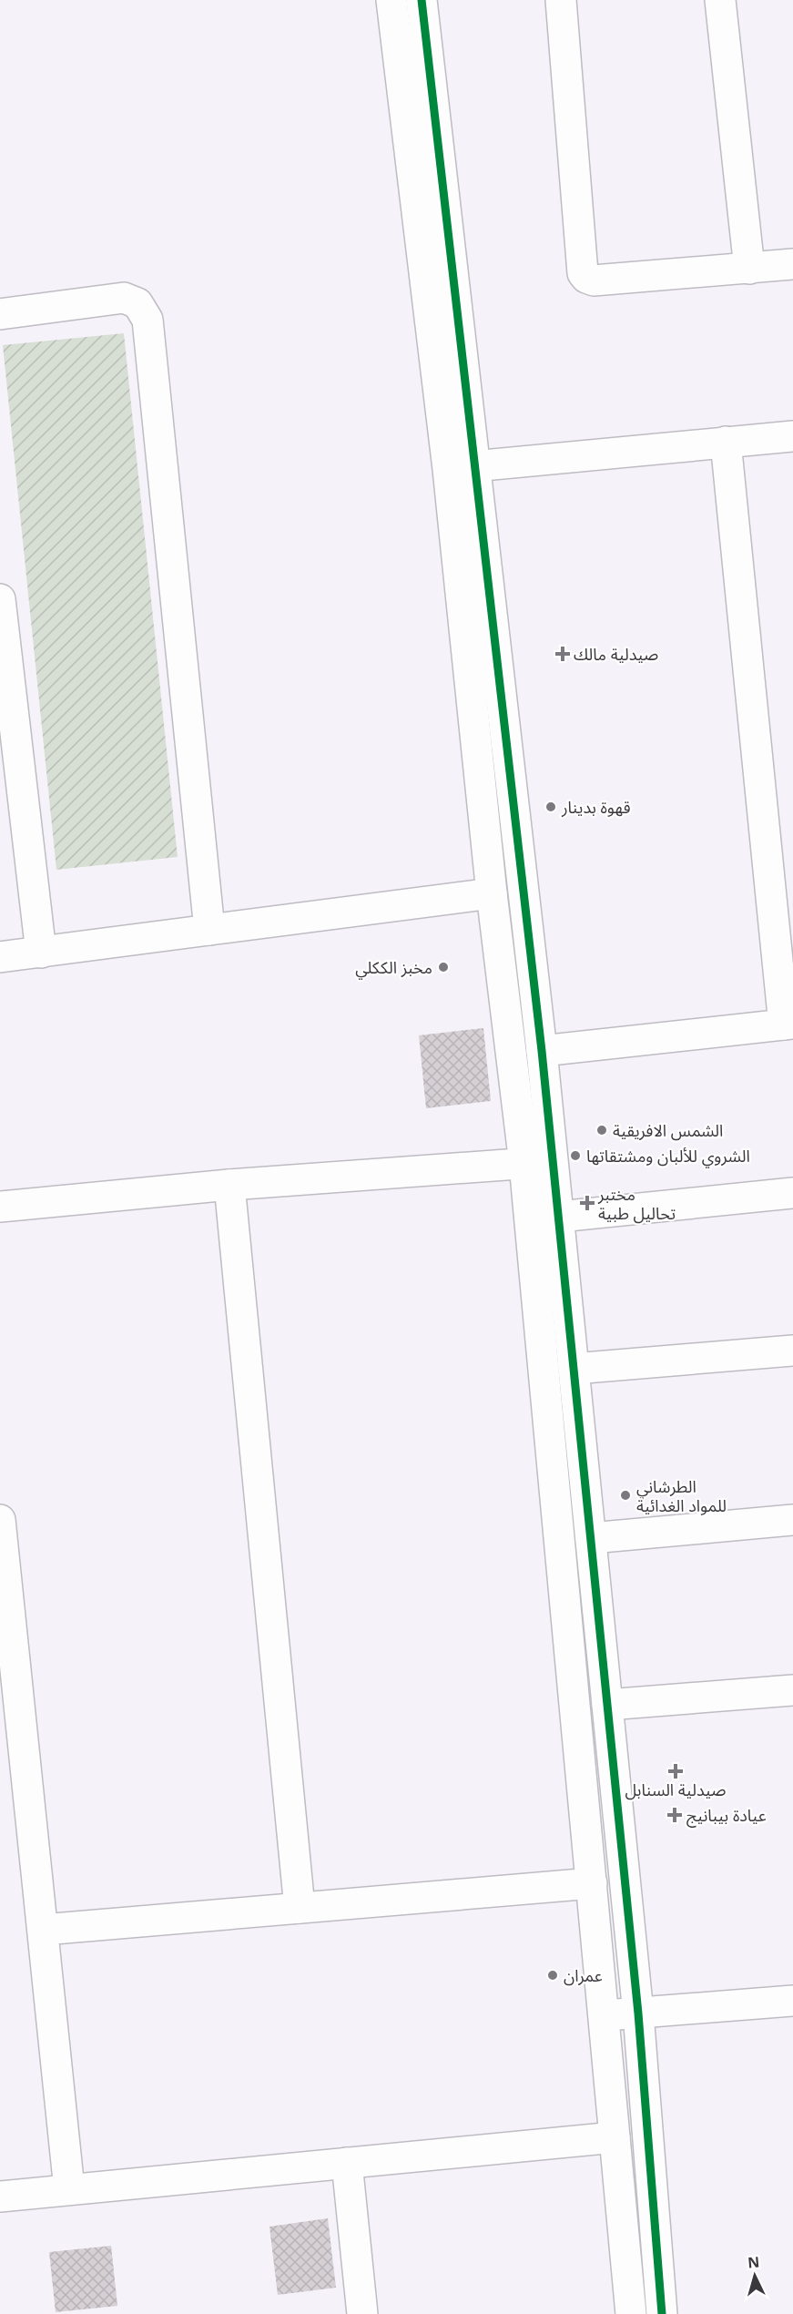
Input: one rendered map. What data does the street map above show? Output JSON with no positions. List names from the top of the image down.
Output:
{
  "places": {
    "health": [
      "صيدلية مالك",
      "مختبر تحاليل طبية",
      "صيدلية السنابل",
      "عيادة بيبانيج"
    ],
    "other": [
      "قهوة بدينار",
      "مخبز الككلي",
      "الشمس الافريقية",
      "الشروي للألبان ومشتقاتها",
      "الطرشاني للمواد الغدائية",
      "عمران"
    ]
  },
  "north": "top"
}
